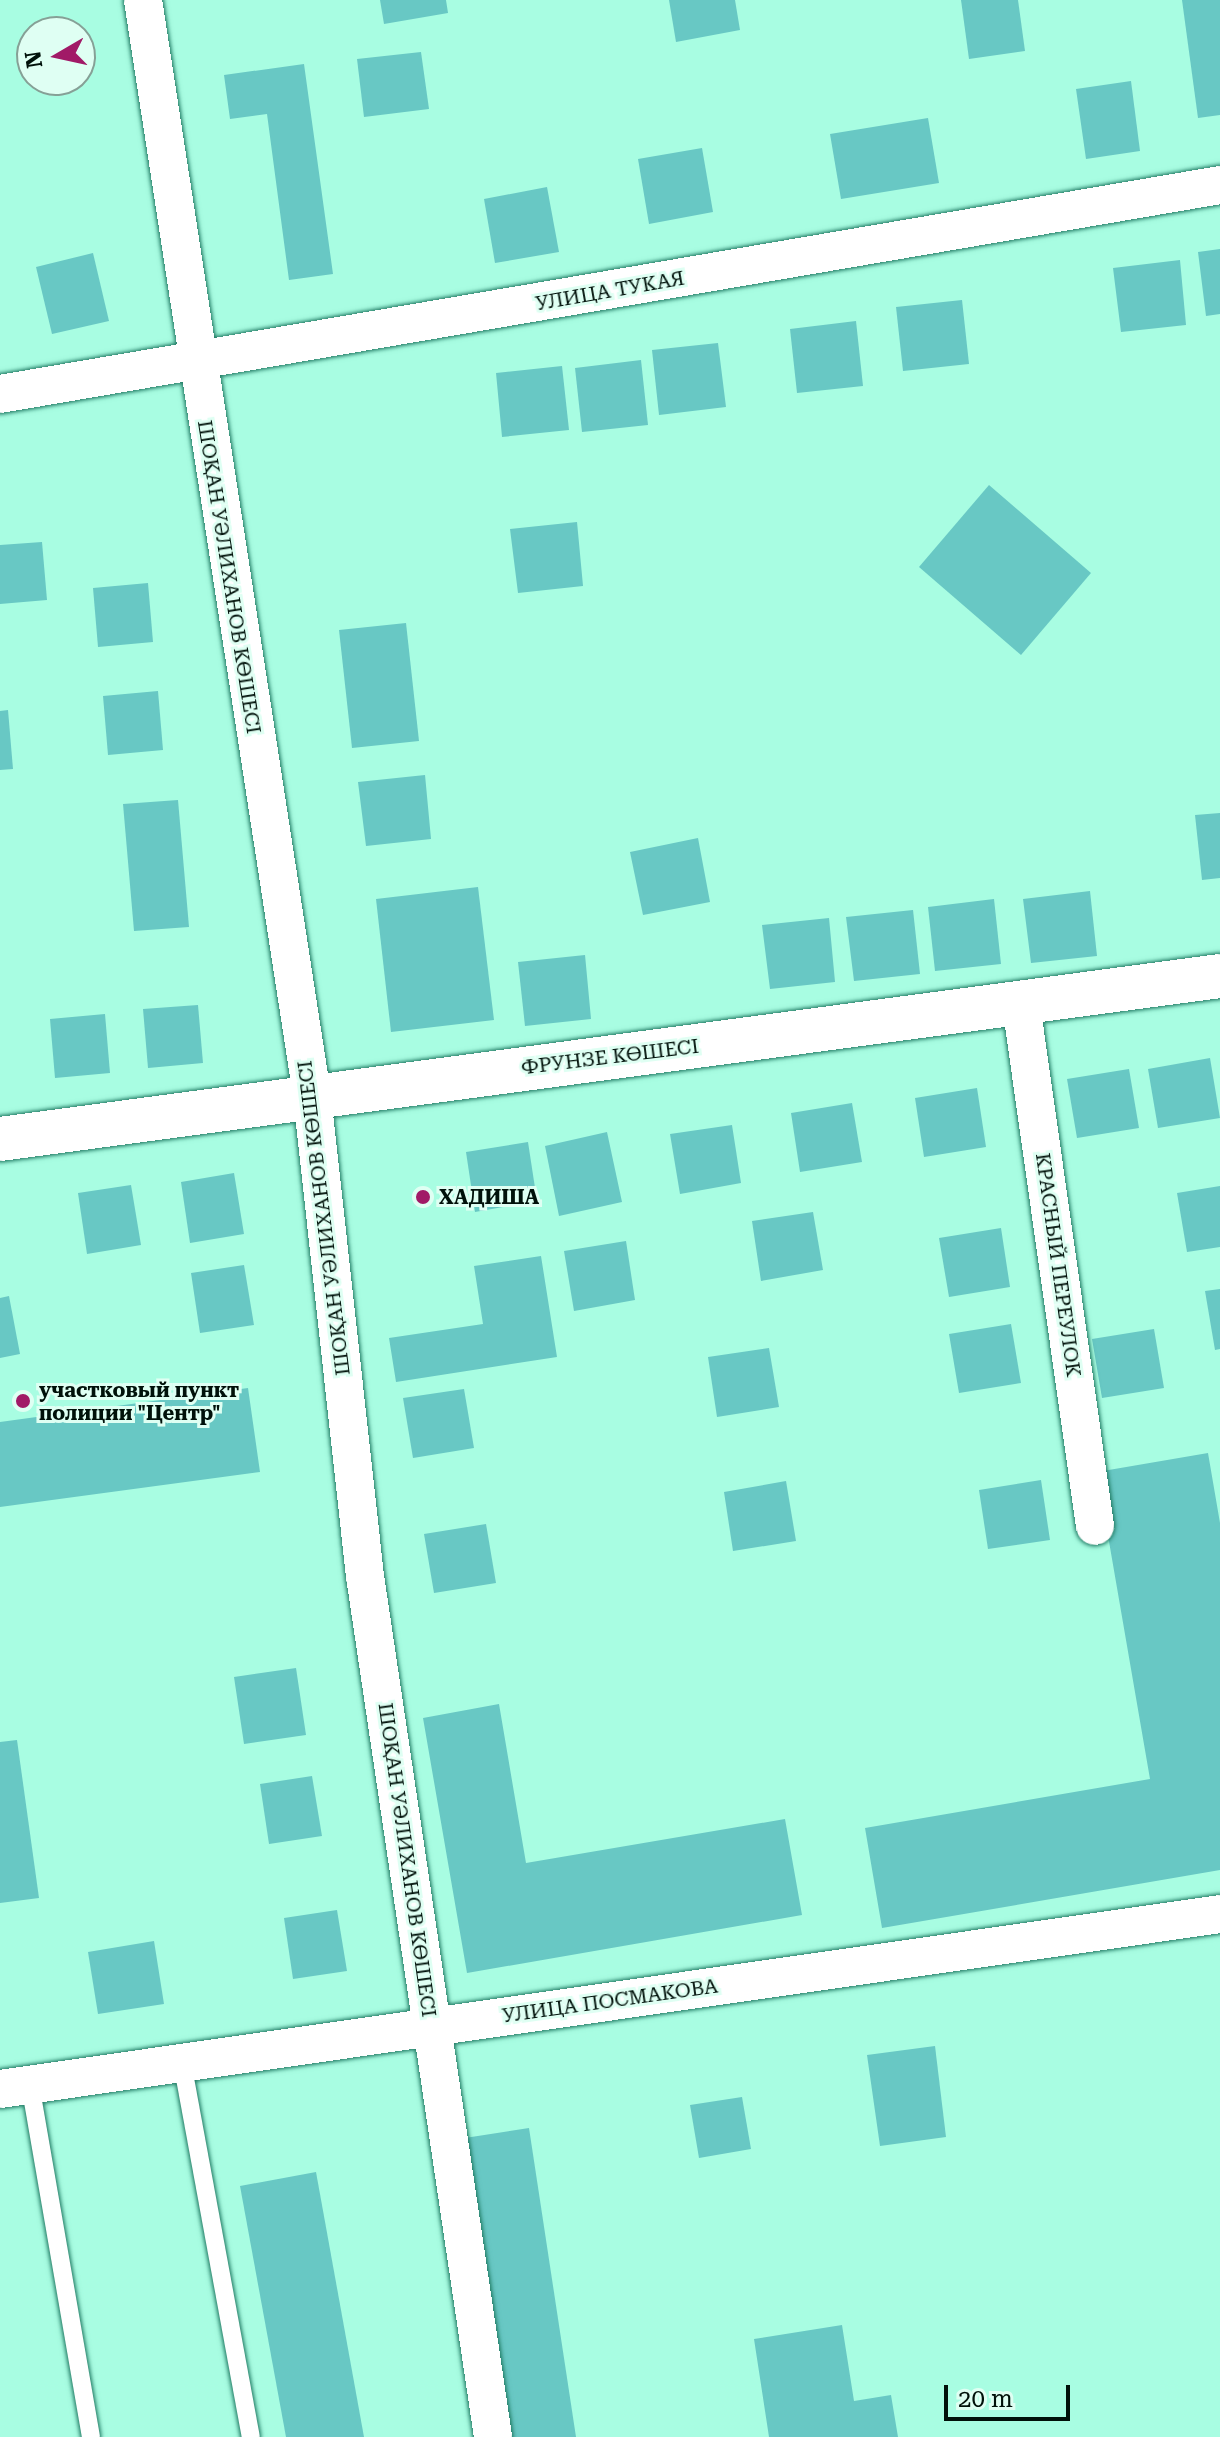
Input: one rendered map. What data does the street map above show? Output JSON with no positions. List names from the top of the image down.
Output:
{
  "streets": {
    "main road": ["ФРУНЗЕ КӨШЕСІ"],
    "street": [
      "УЛИЦА ТУКАЯ",
      "ШОҚАН УӘЛИХАНОВ КӨШЕСІ",
      "КРАСНЫЙ ПЕРЕУЛОК",
      "УЛИЦА ПОСМАКОВА"
    ]
  },
  "crossings": [
    ["УЛИЦА ТУКАЯ", "ШОҚАН УӘЛИХАНОВ КӨШЕСІ"],
    ["ШОҚАН УӘЛИХАНОВ КӨШЕСІ", "ФРУНЗЕ КӨШЕСІ"],
    ["ШОҚАН УӘЛИХАНОВ КӨШЕСІ", "УЛИЦА ПОСМАКОВА"],
    ["ФРУНЗЕ КӨШЕСІ", "КРАСНЫЙ ПЕРЕУЛОК"]
  ],
  "places": ["ХАДИША", "участковый пункт полиции \"Центр\""],
  "scale_bar": "20 m",
  "north": "left"
}
